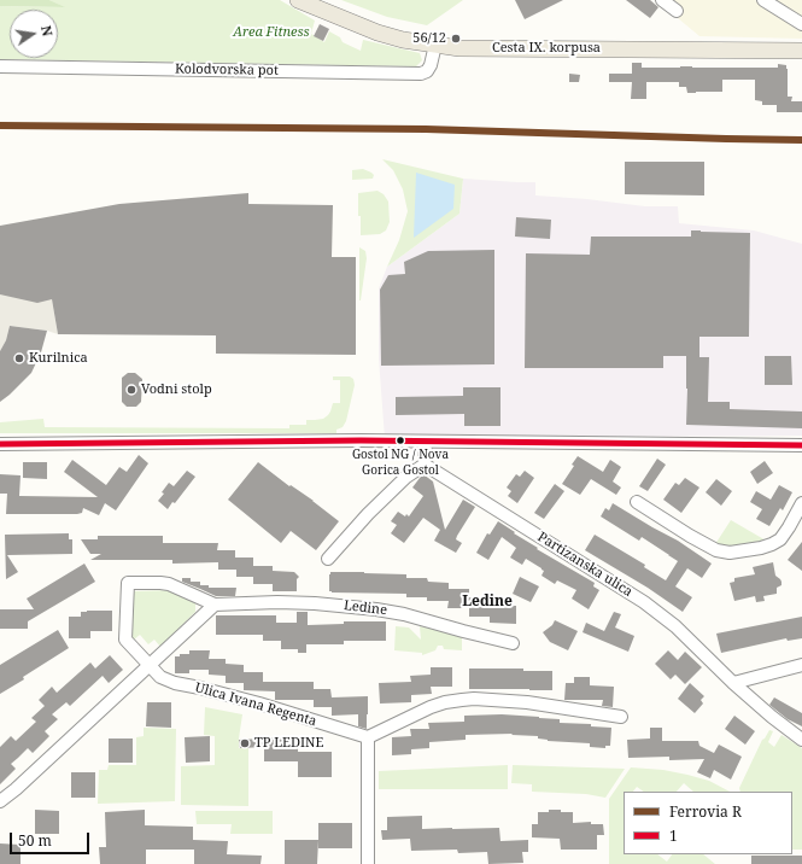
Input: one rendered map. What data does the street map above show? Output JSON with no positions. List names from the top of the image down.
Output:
{
  "streets": {
    "main road": ["Cesta IX. korpusa"],
    "street": [
      "Kolodvorska pot",
      "Partizanska ulica",
      "Ledine",
      "Ulica Ivana Regenta"
    ]
  },
  "crossings": [
    ["Cesta IX. korpusa", "Kolodvorska pot"],
    ["Ledine", "Ulica Ivana Regenta"]
  ],
  "districts": ["Ledine"],
  "parks": ["Area Fitness"],
  "places": [
    "56/12",
    "Kurilnica",
    "Vodni stolp",
    "Gostol NG / Nova Gorica Gostol",
    "TP LEDINE"
  ],
  "lines": ["rail line R", "transit line 1"],
  "legend": ["Ferrovia R", "1"],
  "scale_bar": "50 m",
  "north": "right"
}
